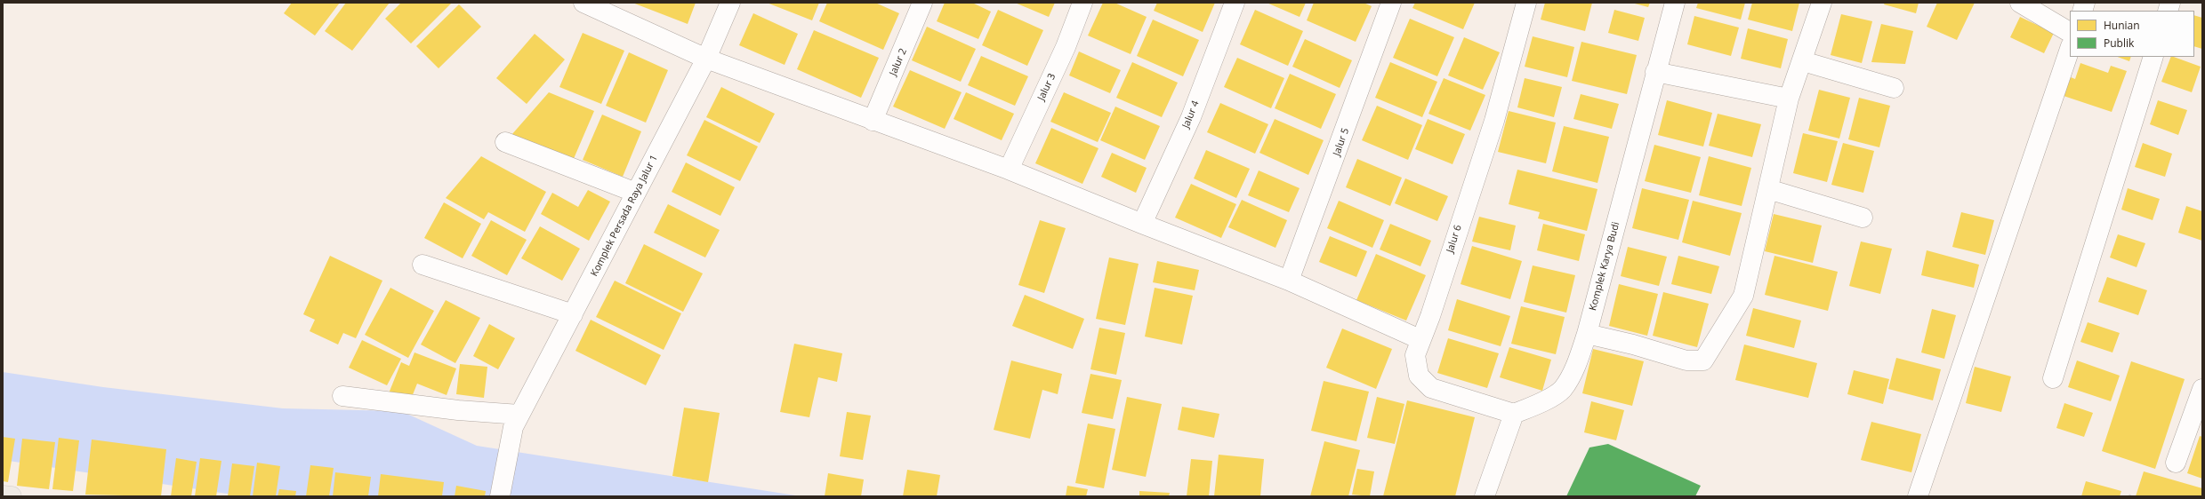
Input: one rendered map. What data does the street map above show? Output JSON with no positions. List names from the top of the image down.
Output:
{
  "streets": {
    "street": [
      "Jalur 2",
      "Jalur 3",
      "Jalur 4",
      "Jalur 5",
      "Komplek Persada Raya Jalur 1",
      "Jalur 6",
      "Komplek Karya Budi"
    ]
  },
  "crossings": [
    ["Jalur 6", "Komplek Karya Budi"]
  ],
  "legend": ["Hunian", "Publik"]
}
